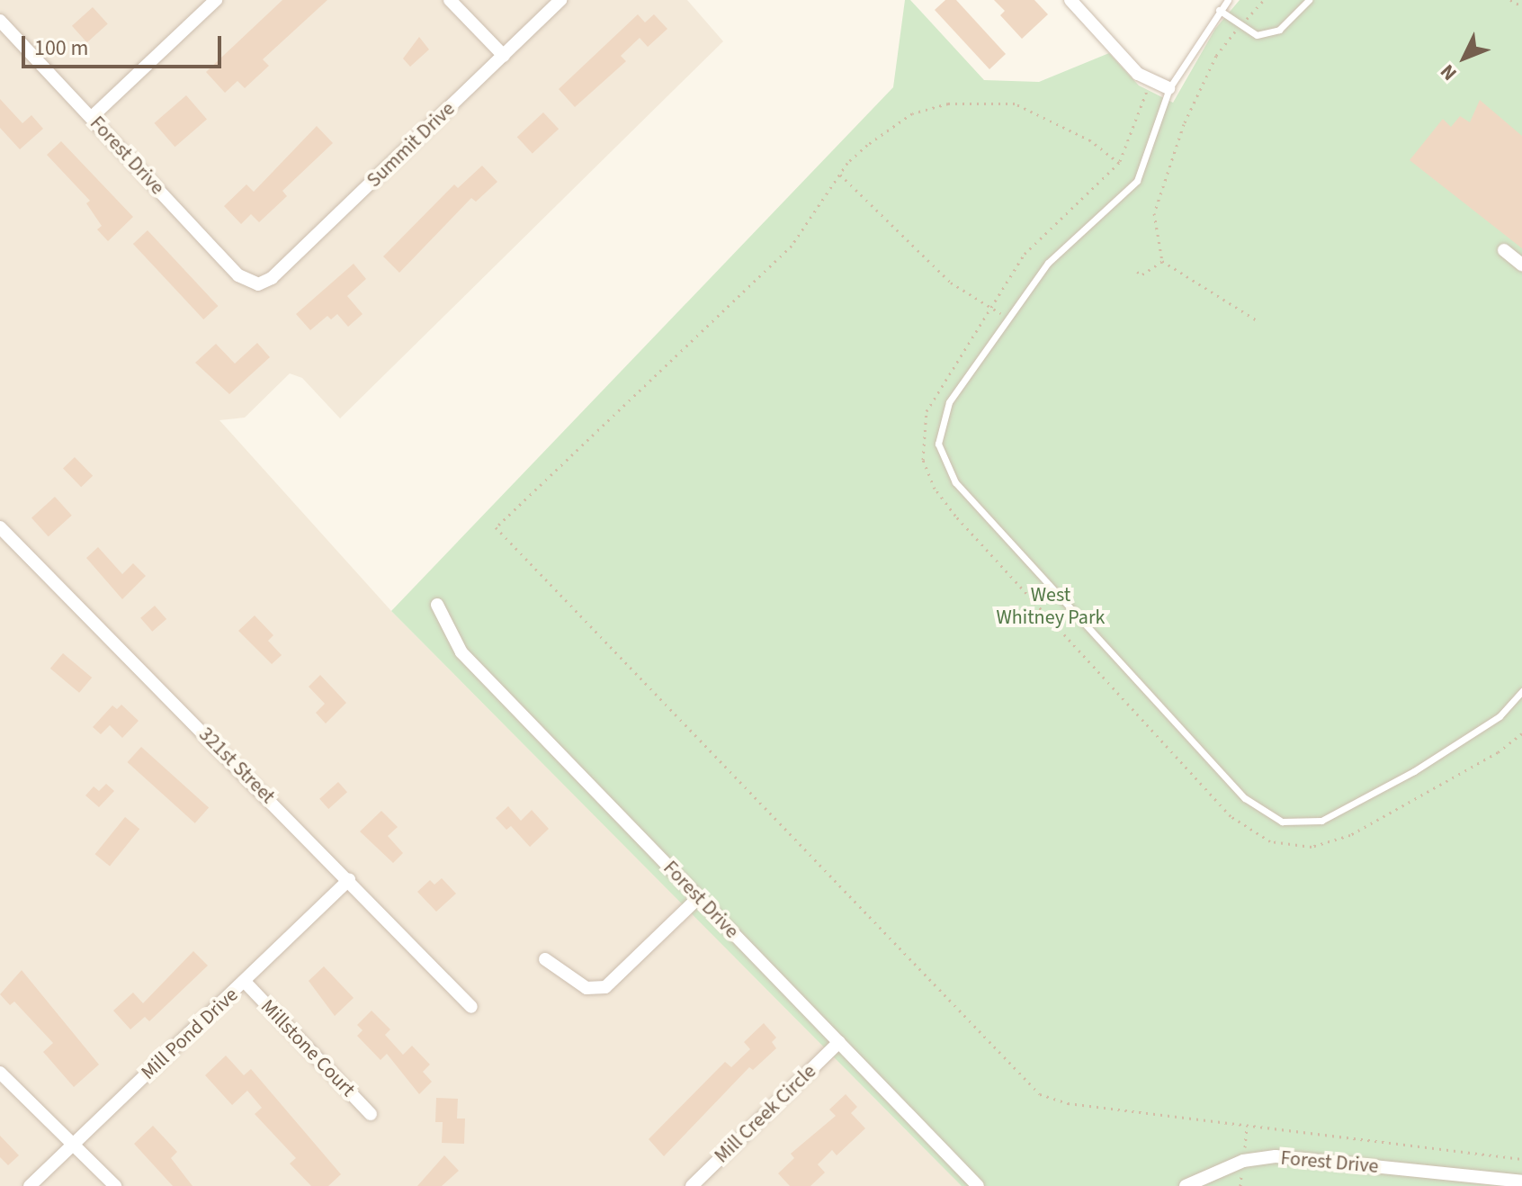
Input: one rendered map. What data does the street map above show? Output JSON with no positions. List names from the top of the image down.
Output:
{
  "streets": {
    "street": [
      "Summit Drive",
      "Forest Drive",
      "321st Street",
      "Mill Pond Drive",
      "Millstone Court",
      "Mill Creek Circle"
    ]
  },
  "crossings": [
    ["Summit Drive", "Forest Drive"],
    ["Forest Drive", "Mill Creek Circle"],
    ["321st Street", "Mill Pond Drive"],
    ["Mill Pond Drive", "Millstone Court"]
  ],
  "parks": ["West Whitney Park"],
  "scale_bar": "100 m",
  "north": "bottom left"
}
